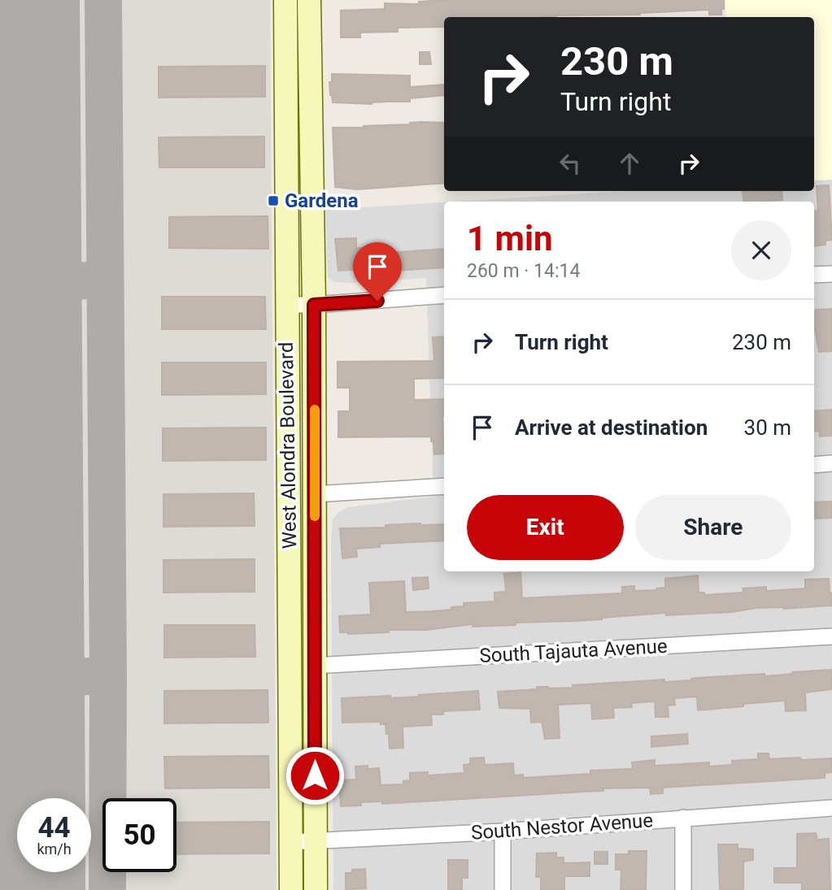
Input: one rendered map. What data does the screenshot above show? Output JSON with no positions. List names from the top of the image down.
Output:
{
  "streets": {
    "main road": ["West Alondra Boulevard"],
    "street": ["South Tajauta Avenue", "South Nestor Avenue"]
  },
  "crossings": [
    ["West Alondra Boulevard", "South Tajauta Avenue"],
    ["West Alondra Boulevard", "South Nestor Avenue"]
  ],
  "places": {
    "transit": ["Gardena"]
  },
  "page": {
    "turn": ["230 m", "Turn right"],
    "heading": ["1 min", "260 m · 14:14"],
    "list": [
      {
        "name": "Turn right",
        "value": "230 m"
      },
      {
        "name": "Arrive at destination",
        "value": "30 m"
      }
    ],
    "buttons": ["Exit", "Share"],
    "speed": "44 km/h",
    "limit": "50"
  }
}
